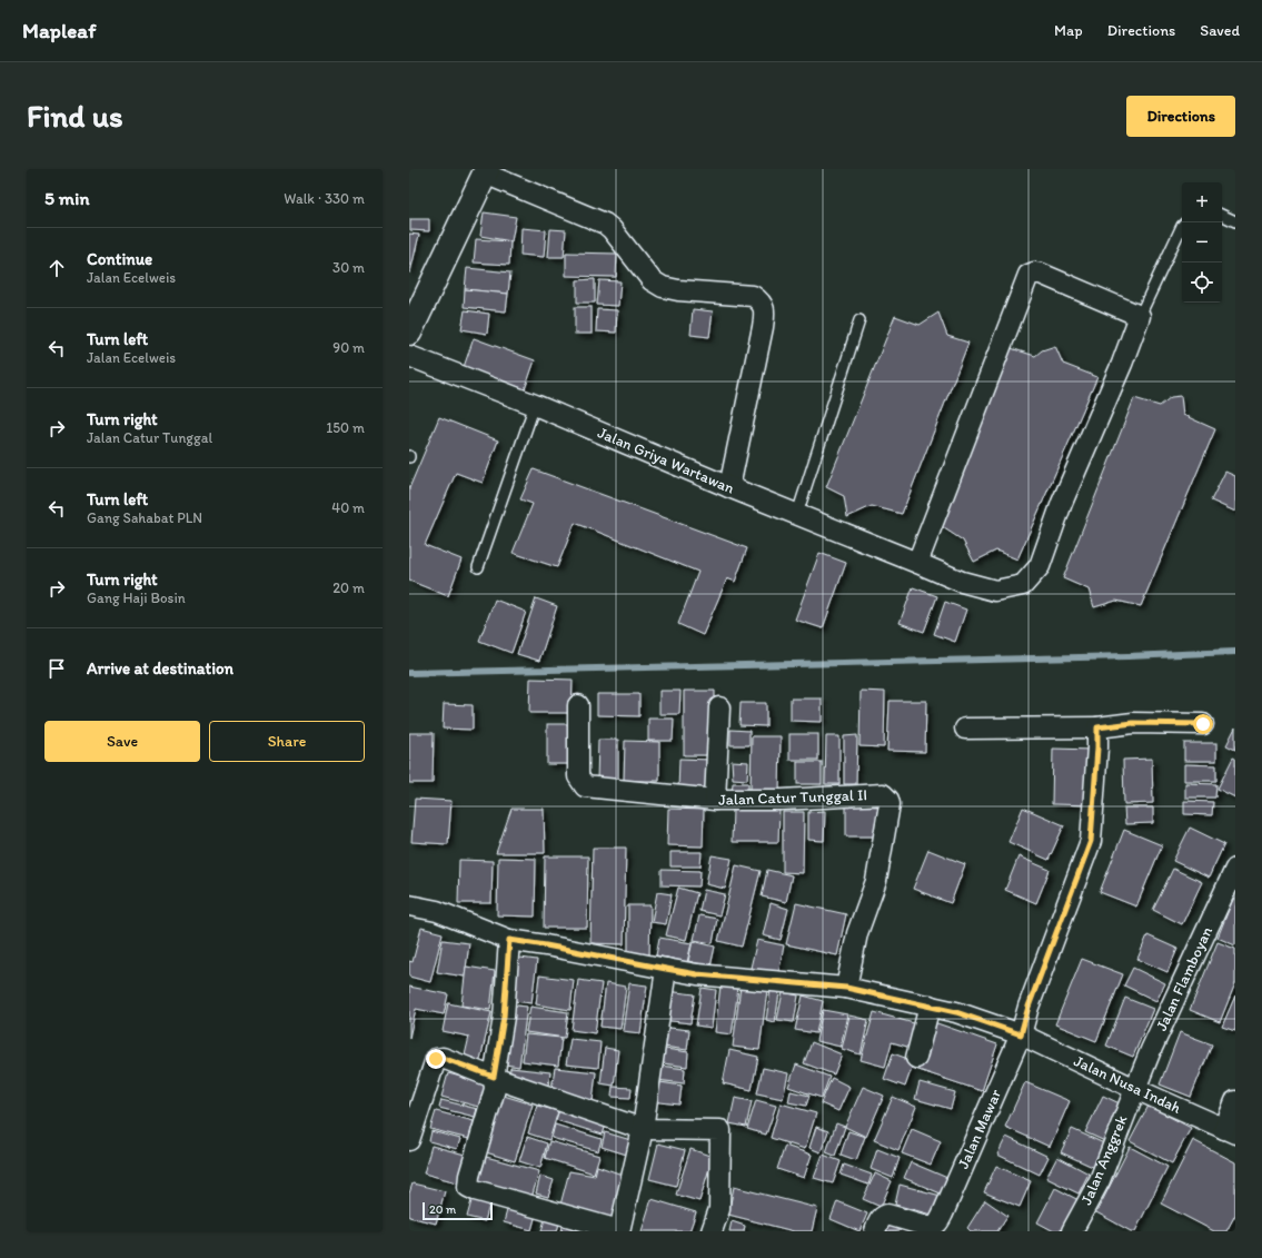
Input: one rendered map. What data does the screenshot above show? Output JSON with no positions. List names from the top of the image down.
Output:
{
  "streets": {
    "street": [
      "Jalan Griya Wartawan",
      "Jalan Catur Tunggal II",
      "Jalan Flamboyan",
      "Jalan Nusa Indah",
      "Jalan Mawar",
      "Jalan Anggrek"
    ]
  },
  "crossings": [
    ["Jalan Catur Tunggal II", "Jalan Nusa Indah"],
    ["Jalan Flamboyan", "Jalan Nusa Indah"],
    ["Jalan Flamboyan", "Jalan Anggrek"],
    ["Jalan Nusa Indah", "Jalan Mawar"],
    ["Jalan Nusa Indah", "Jalan Anggrek"]
  ],
  "scale_bar": "20 m",
  "page": {
    "header": "Mapleaf",
    "nav": ["Map", "Directions", "Saved"],
    "buttons": [
      "Directions",
      ["Save", "Share"]
    ],
    "title": "Find us",
    "heading": ["5 min", "Walk · 330 m"],
    "map_buttons": ["+", "−"],
    "list": [
      ["Continue", "Jalan Ecelweis", "30 m"],
      ["Turn left", "Jalan Ecelweis", "90 m"],
      ["Turn right", "Jalan Catur Tunggal", "150 m"],
      ["Turn left", "Gang Sahabat PLN", "40 m"],
      ["Turn right", "Gang Haji Bosin", "20 m"],
      "Arrive at destination"
    ],
    "scale": "20 m"
  }
}
